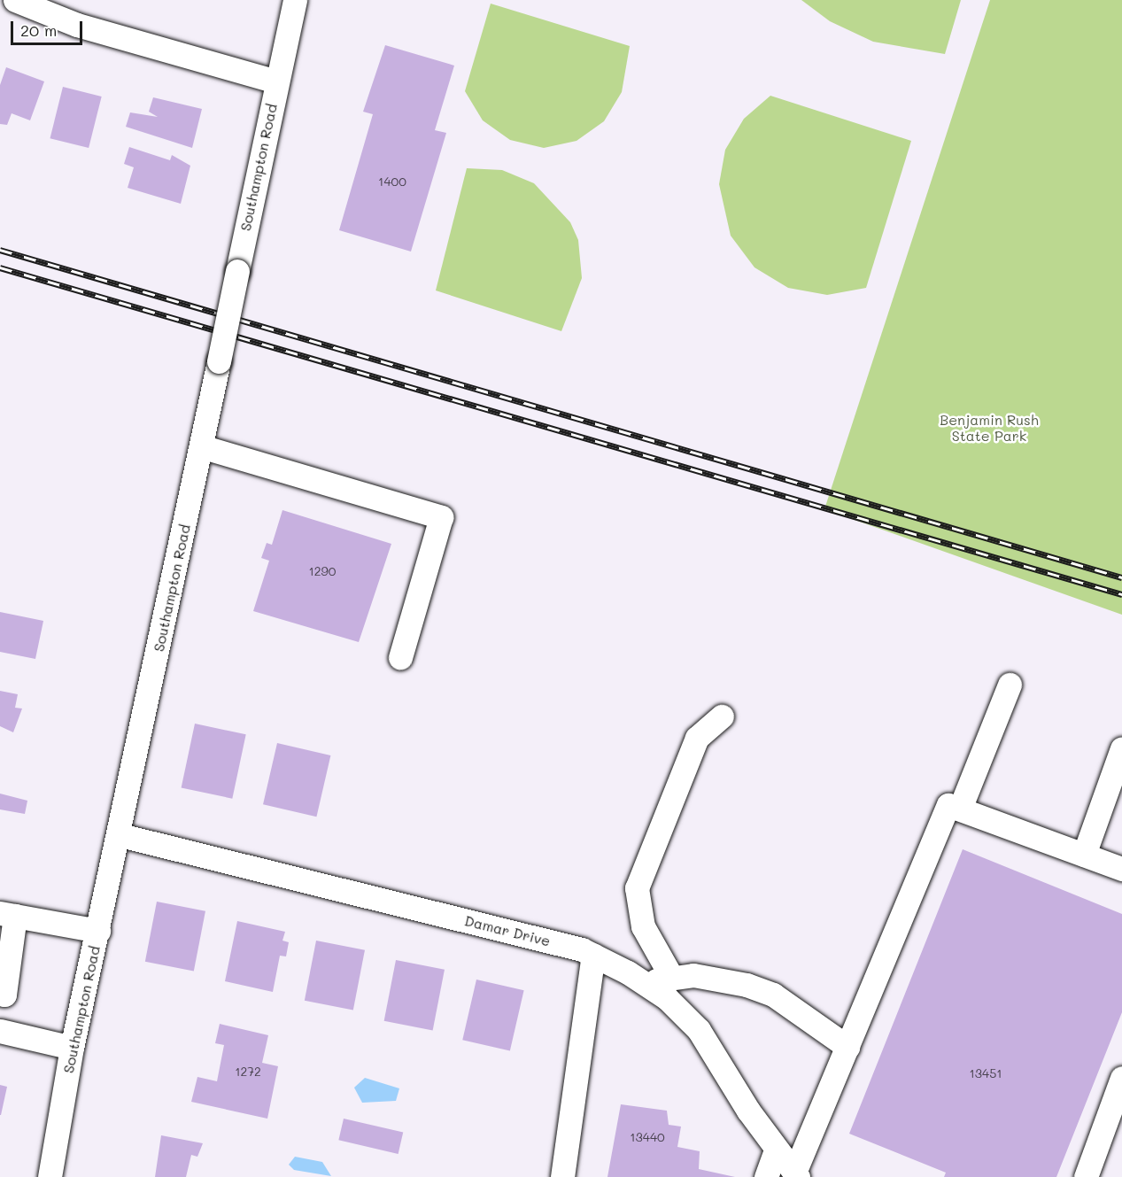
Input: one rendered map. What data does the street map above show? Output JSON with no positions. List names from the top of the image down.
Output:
{
  "streets": {
    "street": ["Southampton Road", "Damar Drive"]
  },
  "crossings": [
    ["Southampton Road", "Damar Drive"]
  ],
  "parks": ["Benjamin Rush State Park"],
  "house_numbers": [
    "1400",
    "1290",
    "1272",
    "13451",
    "13440"
  ],
  "scale_bar": "20 m"
}
